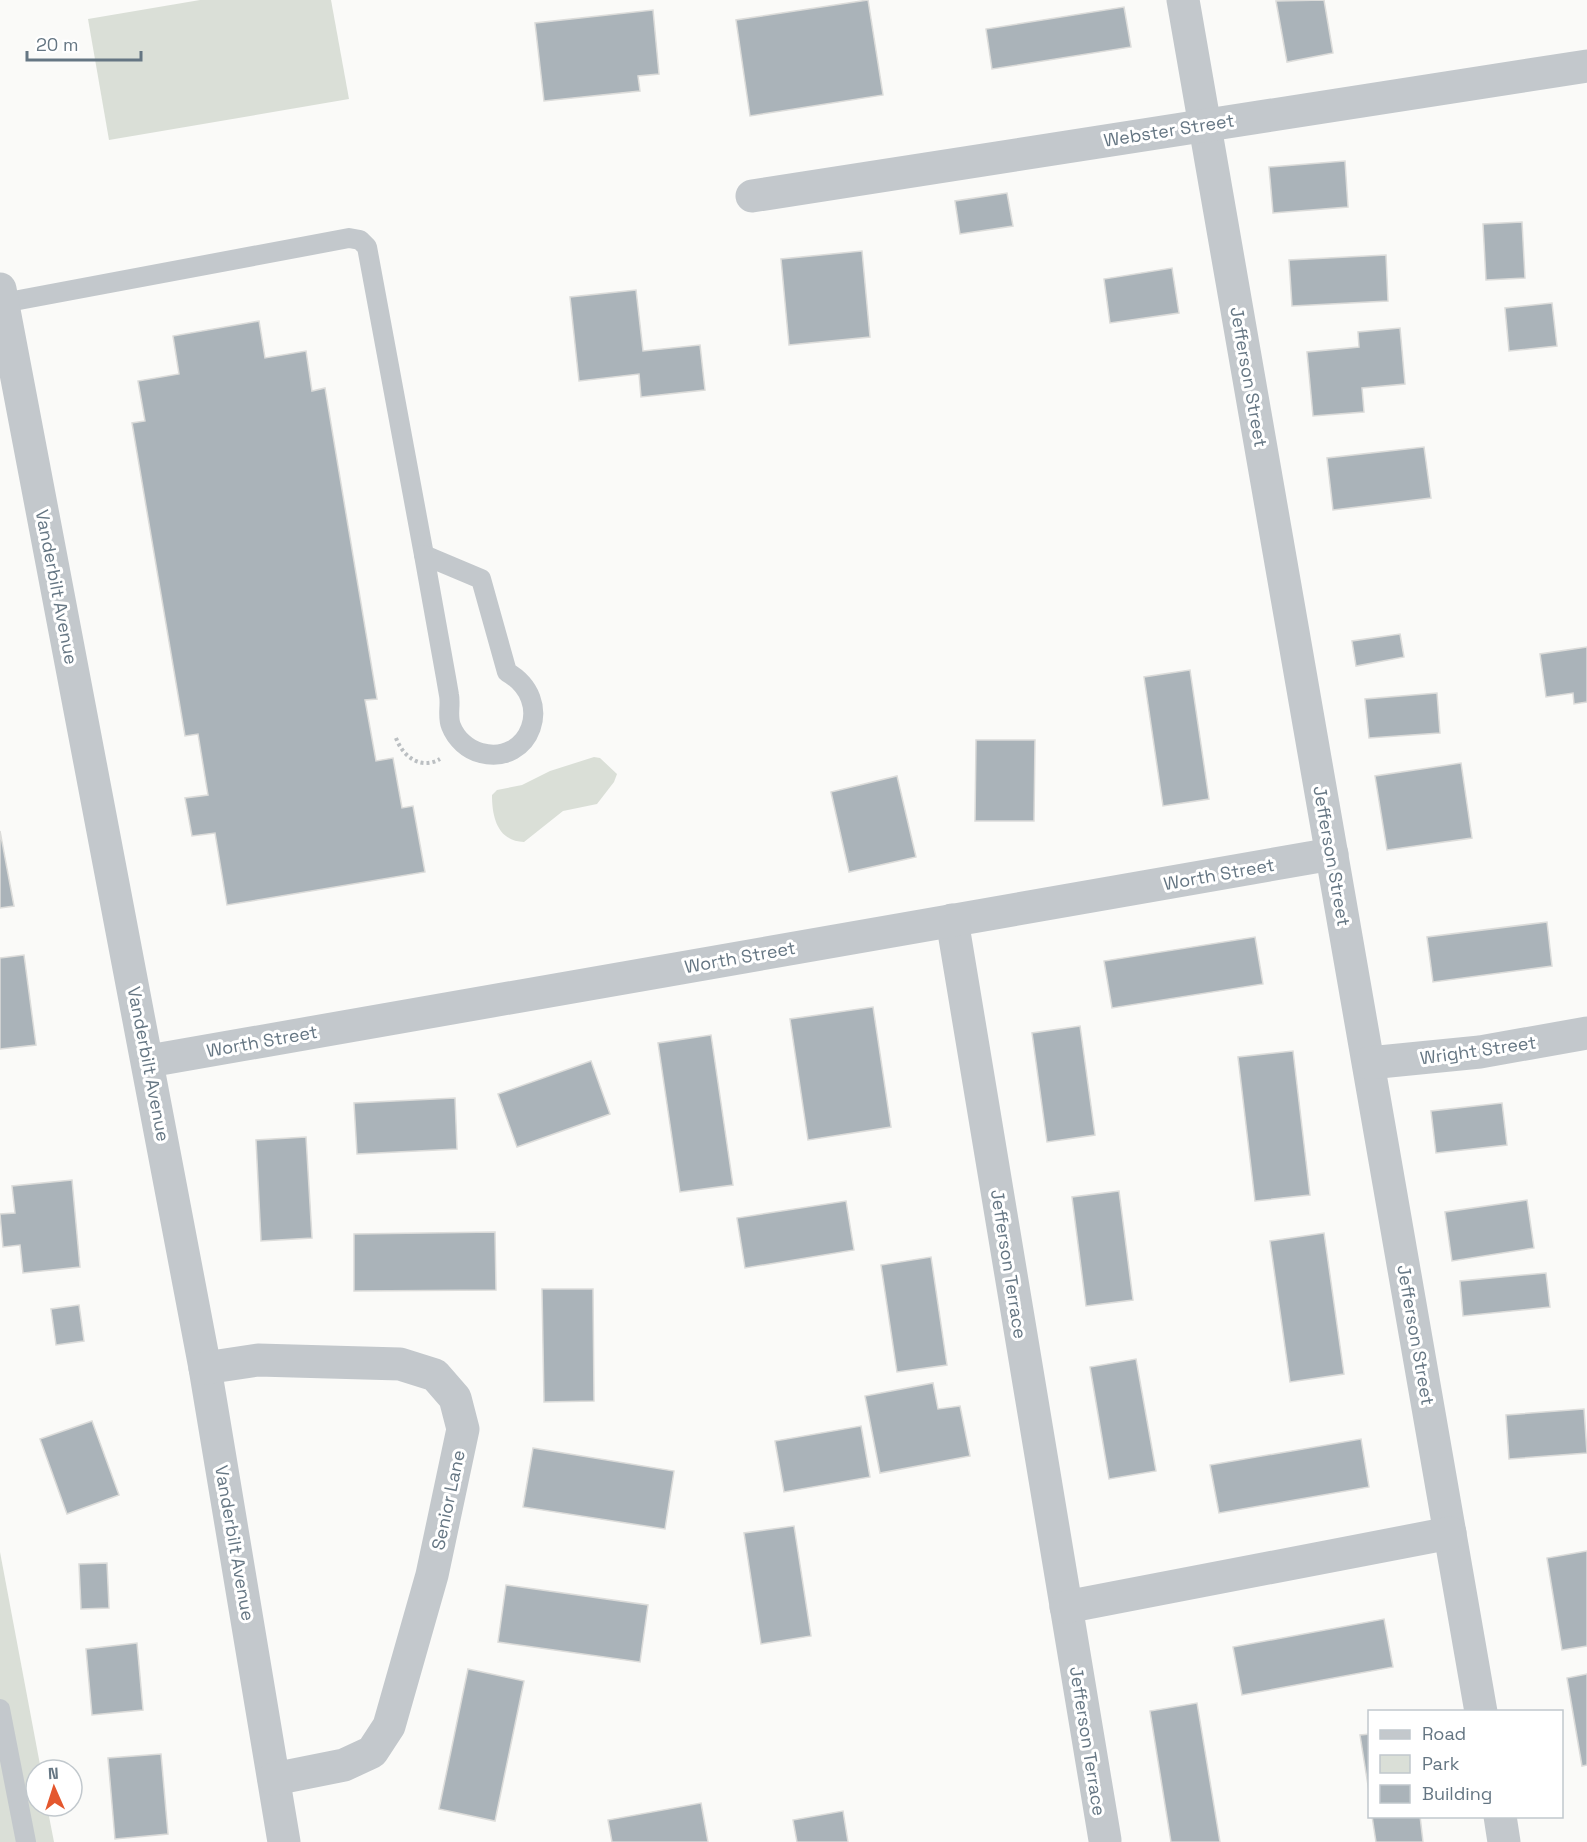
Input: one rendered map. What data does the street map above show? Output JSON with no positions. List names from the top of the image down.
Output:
{
  "streets": {
    "street": [
      "Webster Street",
      "Jefferson Street",
      "Vanderbilt Avenue",
      "Worth Street",
      "Wright Street",
      "Jefferson Terrace",
      "Senior Lane"
    ]
  },
  "crossings": [
    ["Webster Street", "Jefferson Street"],
    ["Jefferson Street", "Worth Street"],
    ["Jefferson Street", "Wright Street"],
    ["Vanderbilt Avenue", "Worth Street"],
    ["Vanderbilt Avenue", "Senior Lane"],
    ["Worth Street", "Jefferson Terrace"]
  ],
  "legend": ["Road", "Park", "Building"],
  "scale_bar": "20 m",
  "north": "top"
}
